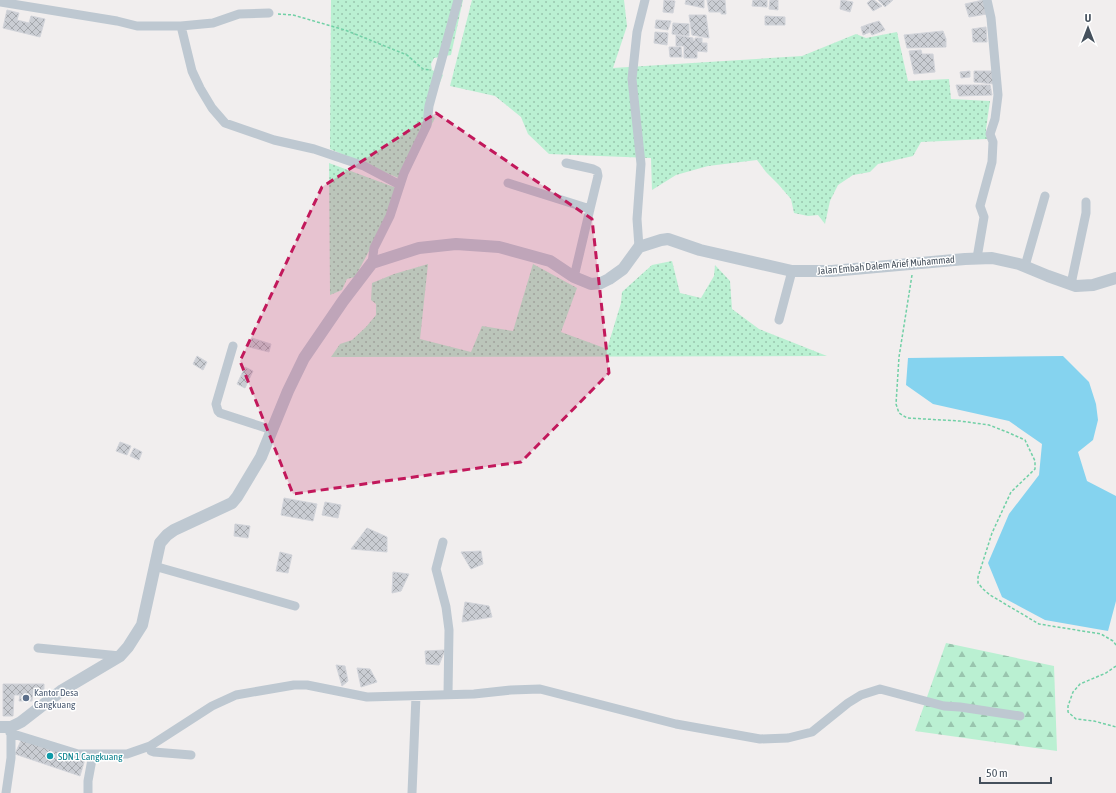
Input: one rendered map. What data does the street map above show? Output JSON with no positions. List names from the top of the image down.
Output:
{
  "streets": {
    "street": ["Jalan Embah Dalem Arief Muhammad"]
  },
  "places": ["Kantor Desa Cangkuang", "SDN 1 Cangkuang"],
  "scale_bar": "50 m",
  "north": "top"
}
